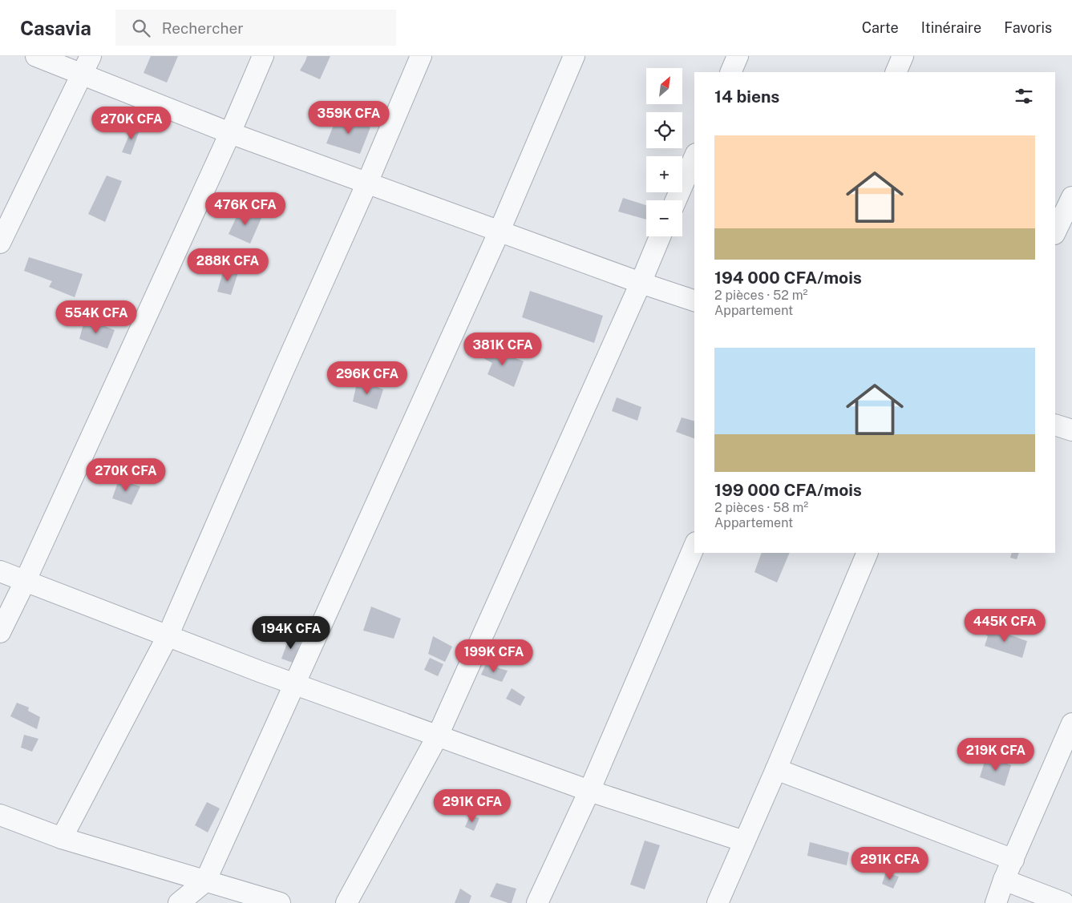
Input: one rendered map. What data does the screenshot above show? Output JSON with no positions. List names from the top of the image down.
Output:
{
  "north": "top right",
  "page": {
    "header": "Casavia",
    "search": "Rechercher",
    "nav": ["Carte", "Itinéraire", "Favoris"],
    "map_buttons": ["+", "−"],
    "heading": "14 biens",
    "price": [
      "359K CFA",
      "270K CFA",
      "476K CFA",
      "288K CFA",
      "554K CFA",
      "381K CFA",
      "296K CFA",
      "270K CFA",
      "445K CFA",
      "194K CFA",
      "199K CFA",
      "219K CFA",
      "291K CFA",
      "291K CFA"
    ],
    "list": [
      {
        "name": "194 000 CFA/mois",
        "note": "2 pièces · 52 m² · Appartement"
      },
      {
        "name": "199 000 CFA/mois",
        "note": "2 pièces · 58 m² · Appartement"
      }
    ]
  }
}
